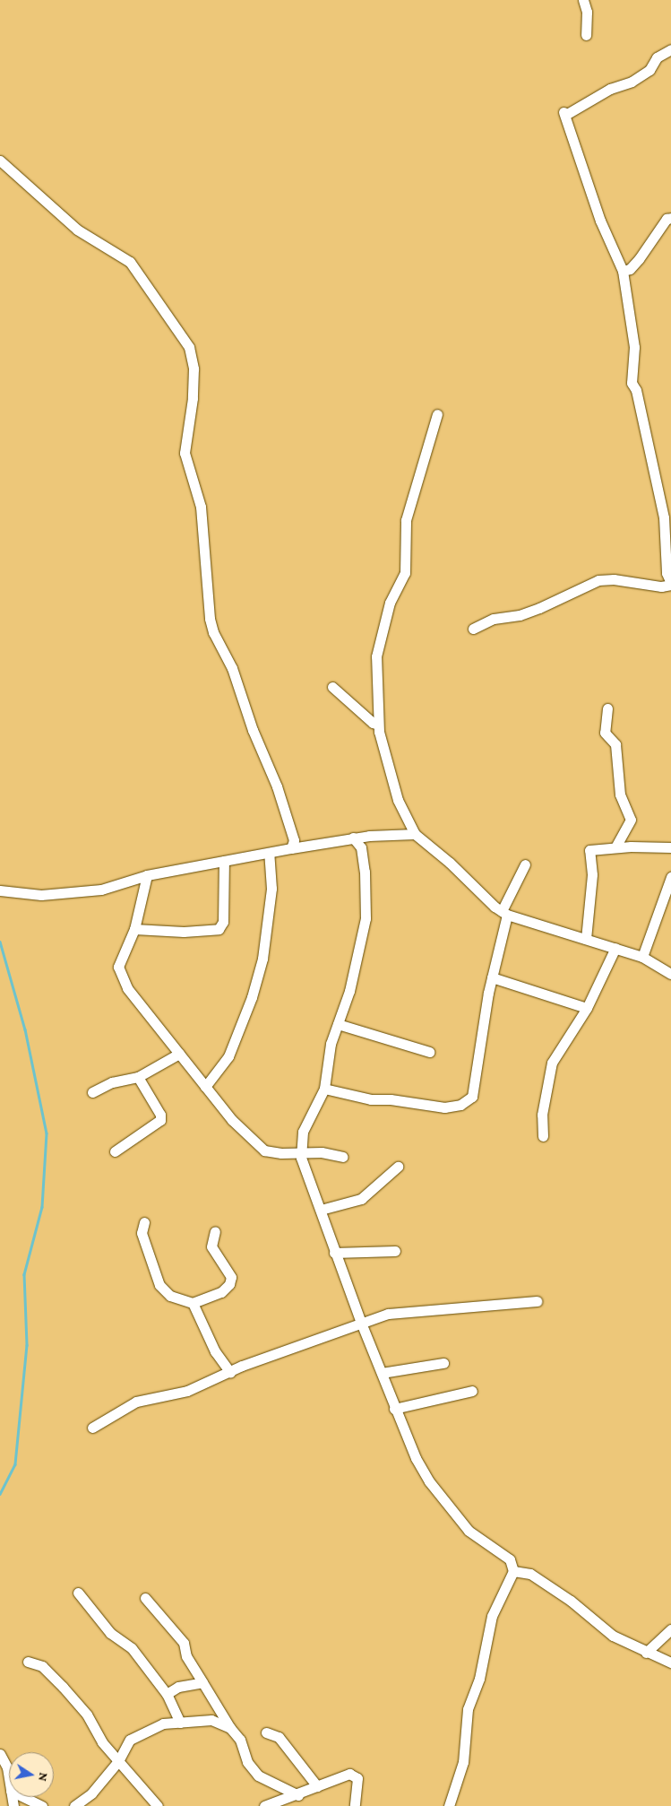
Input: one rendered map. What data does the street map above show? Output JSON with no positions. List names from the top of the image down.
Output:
{
  "north": "right"
}
